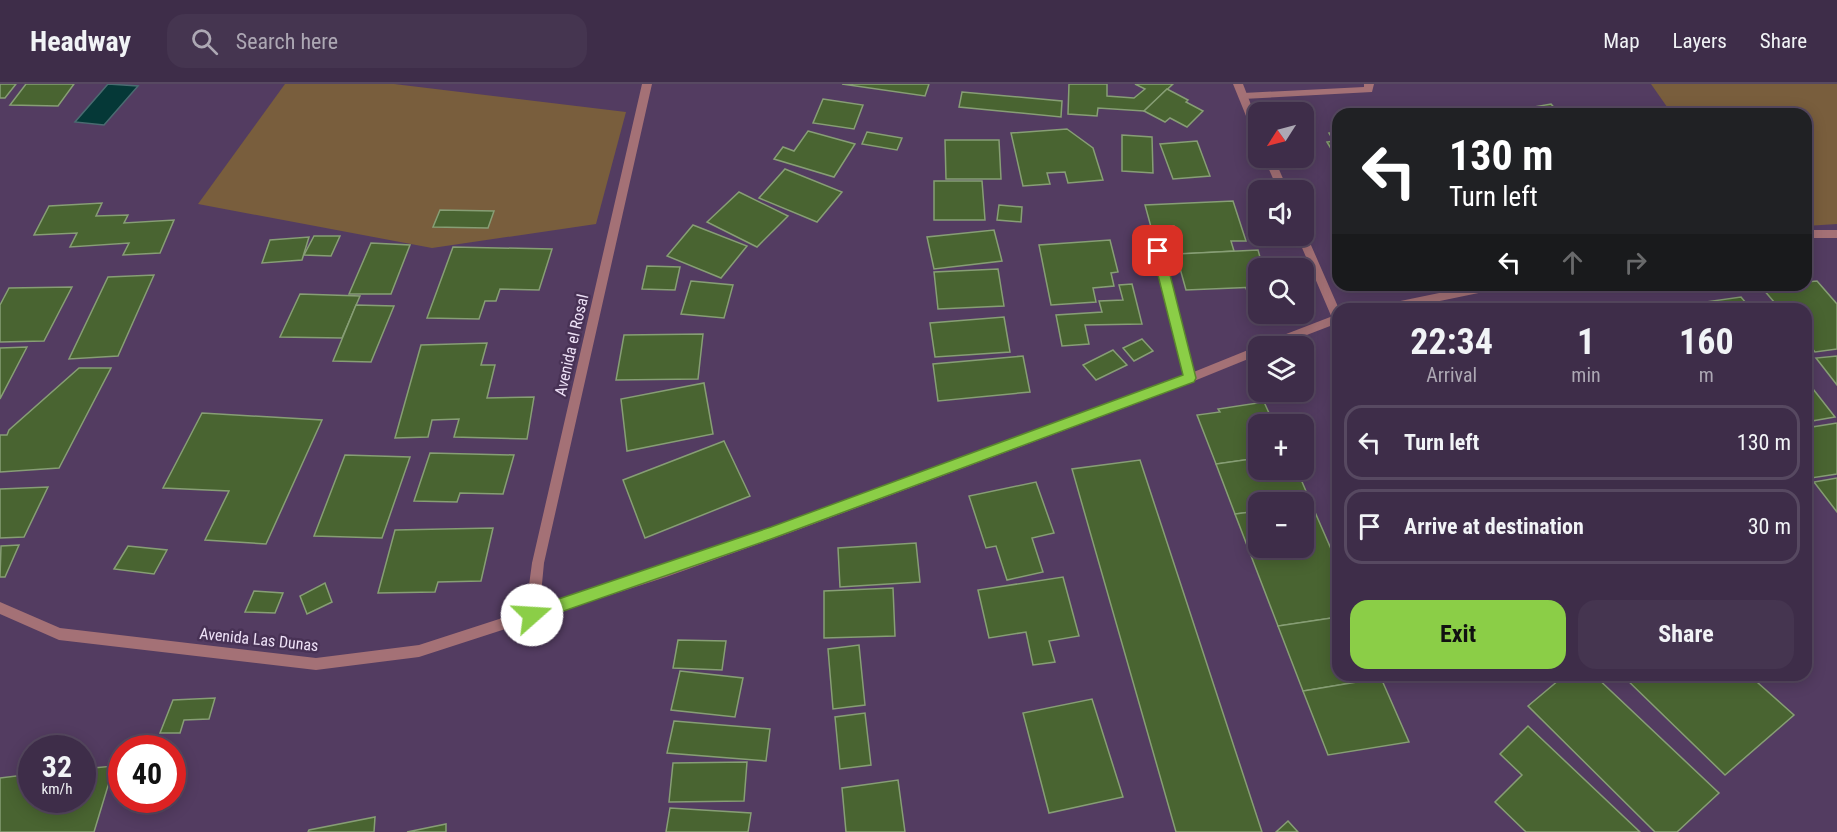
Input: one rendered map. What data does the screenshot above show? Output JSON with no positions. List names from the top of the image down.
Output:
{
  "streets": {
    "street": ["Avenida el Rosal", "Avenida Las Dunas"]
  },
  "crossings": [
    ["Avenida el Rosal", "Avenida Las Dunas"]
  ],
  "north": "bottom left",
  "page": {
    "header": "Headway",
    "search": "Search here",
    "nav": ["Map", "Layers", "Share"],
    "map_buttons": ["+", "−"],
    "turn": ["130 m", "Turn left"],
    "eta": [
      "22:34",
      "Arrival",
      "1",
      "min",
      "160",
      "m"
    ],
    "list": [
      {
        "name": "Turn left",
        "value": "130 m"
      },
      {
        "name": "Arrive at destination",
        "value": "30 m"
      }
    ],
    "buttons": ["Exit", "Share"],
    "speed": "32 km/h",
    "limit": "40"
  }
}
